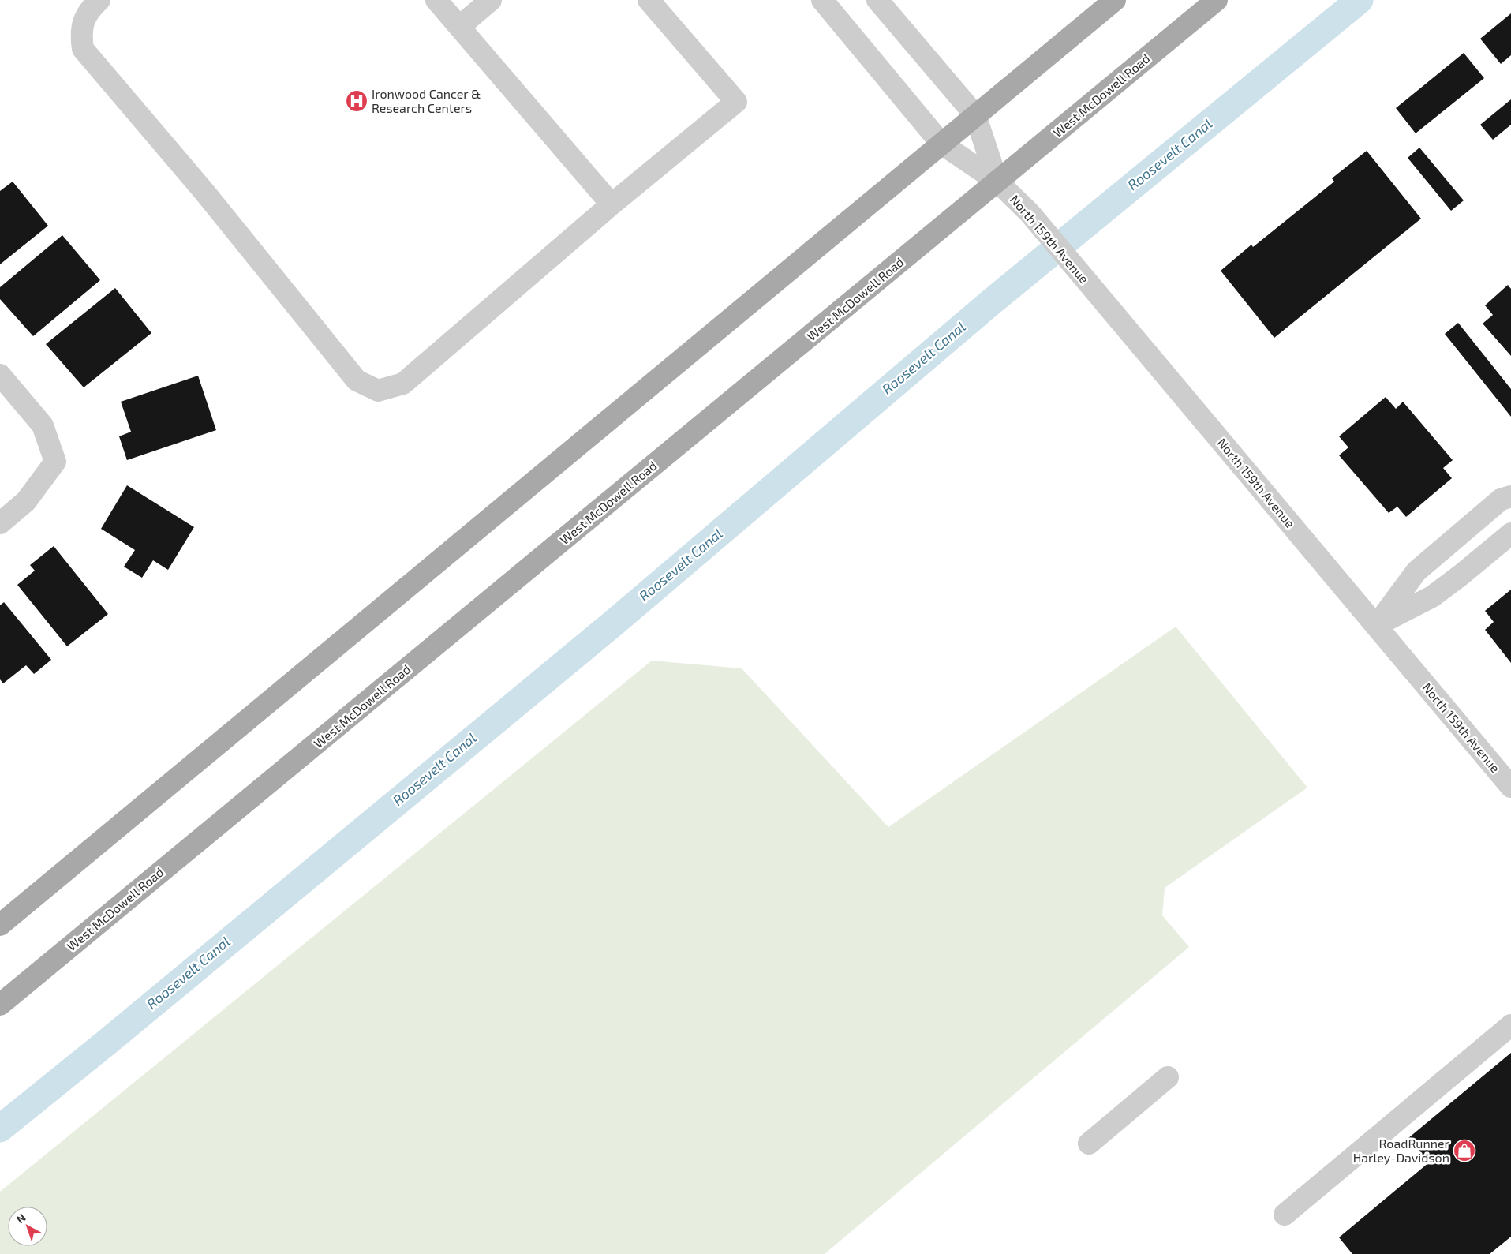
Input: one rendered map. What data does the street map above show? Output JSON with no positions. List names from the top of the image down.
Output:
{
  "streets": {
    "main road": ["West McDowell Road"],
    "street": ["North 159th Avenue"]
  },
  "crossings": [
    ["West McDowell Road", "North 159th Avenue"]
  ],
  "water": ["Roosevelt Canal"],
  "places": {
    "hospital": ["Ironwood Cancer & Research Centers"],
    "shop": ["RoadRunner Harley-Davidson"]
  },
  "north": "top left"
}
